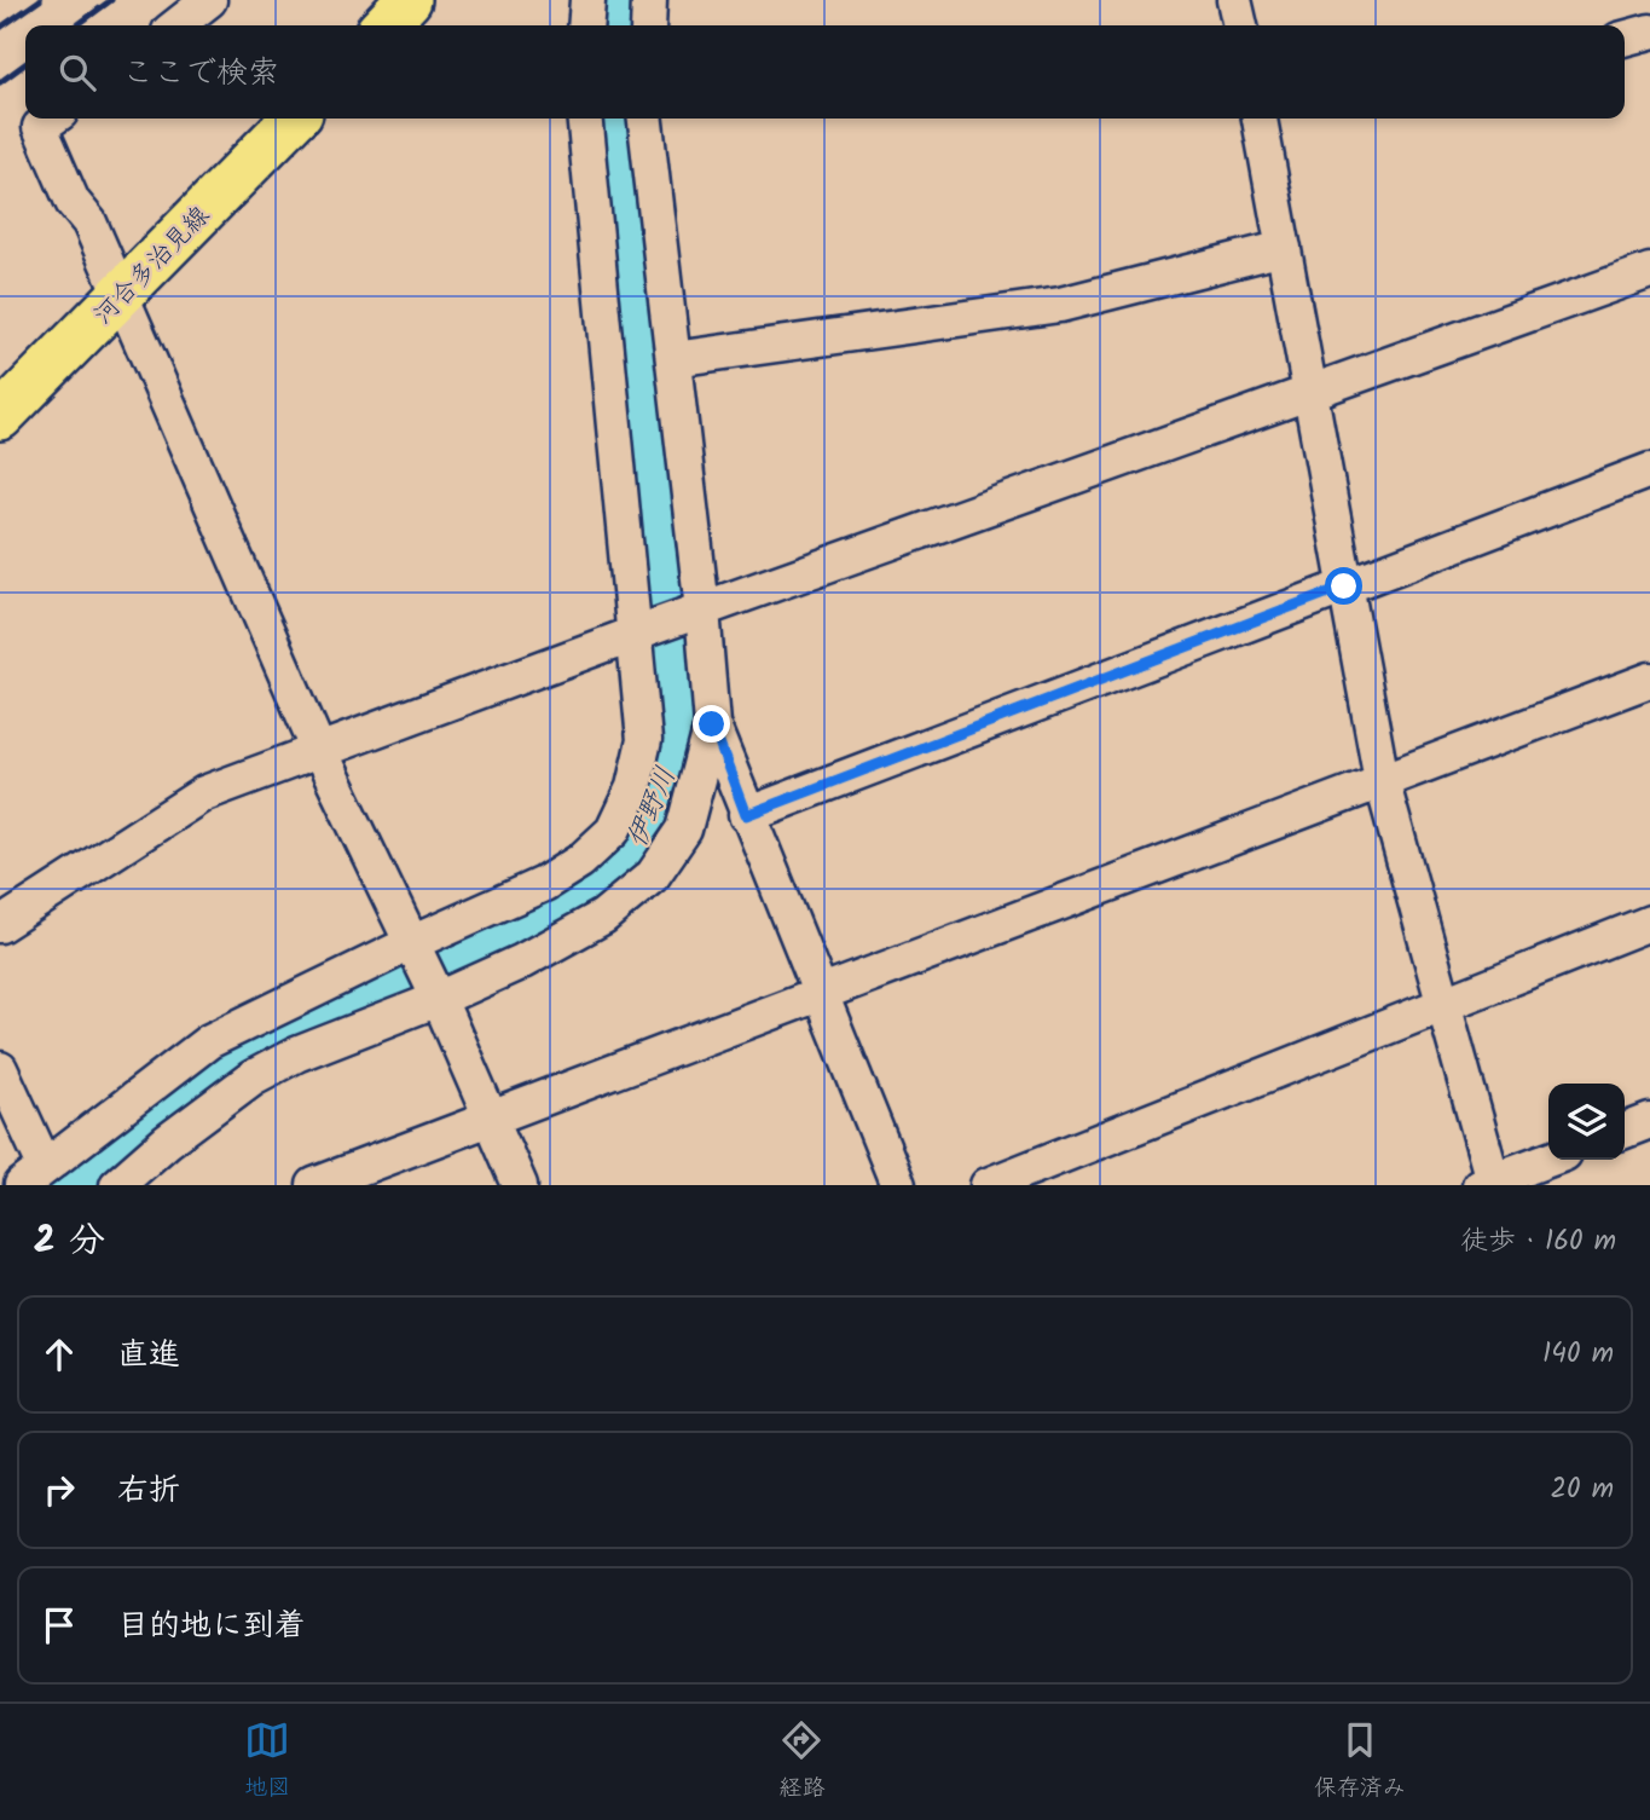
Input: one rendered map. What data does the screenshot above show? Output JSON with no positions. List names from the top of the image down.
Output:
{
  "streets": {
    "main road": ["河合多治見線"]
  },
  "water": ["伊野川"],
  "page": {
    "search": "ここで検索",
    "heading": ["2 分", "徒歩 · 160 m"],
    "list": [
      ["直進", "140 m"],
      ["右折", "20 m"],
      "目的地に到着"
    ],
    "nav": ["地図", "経路", "保存済み"]
  }
}
